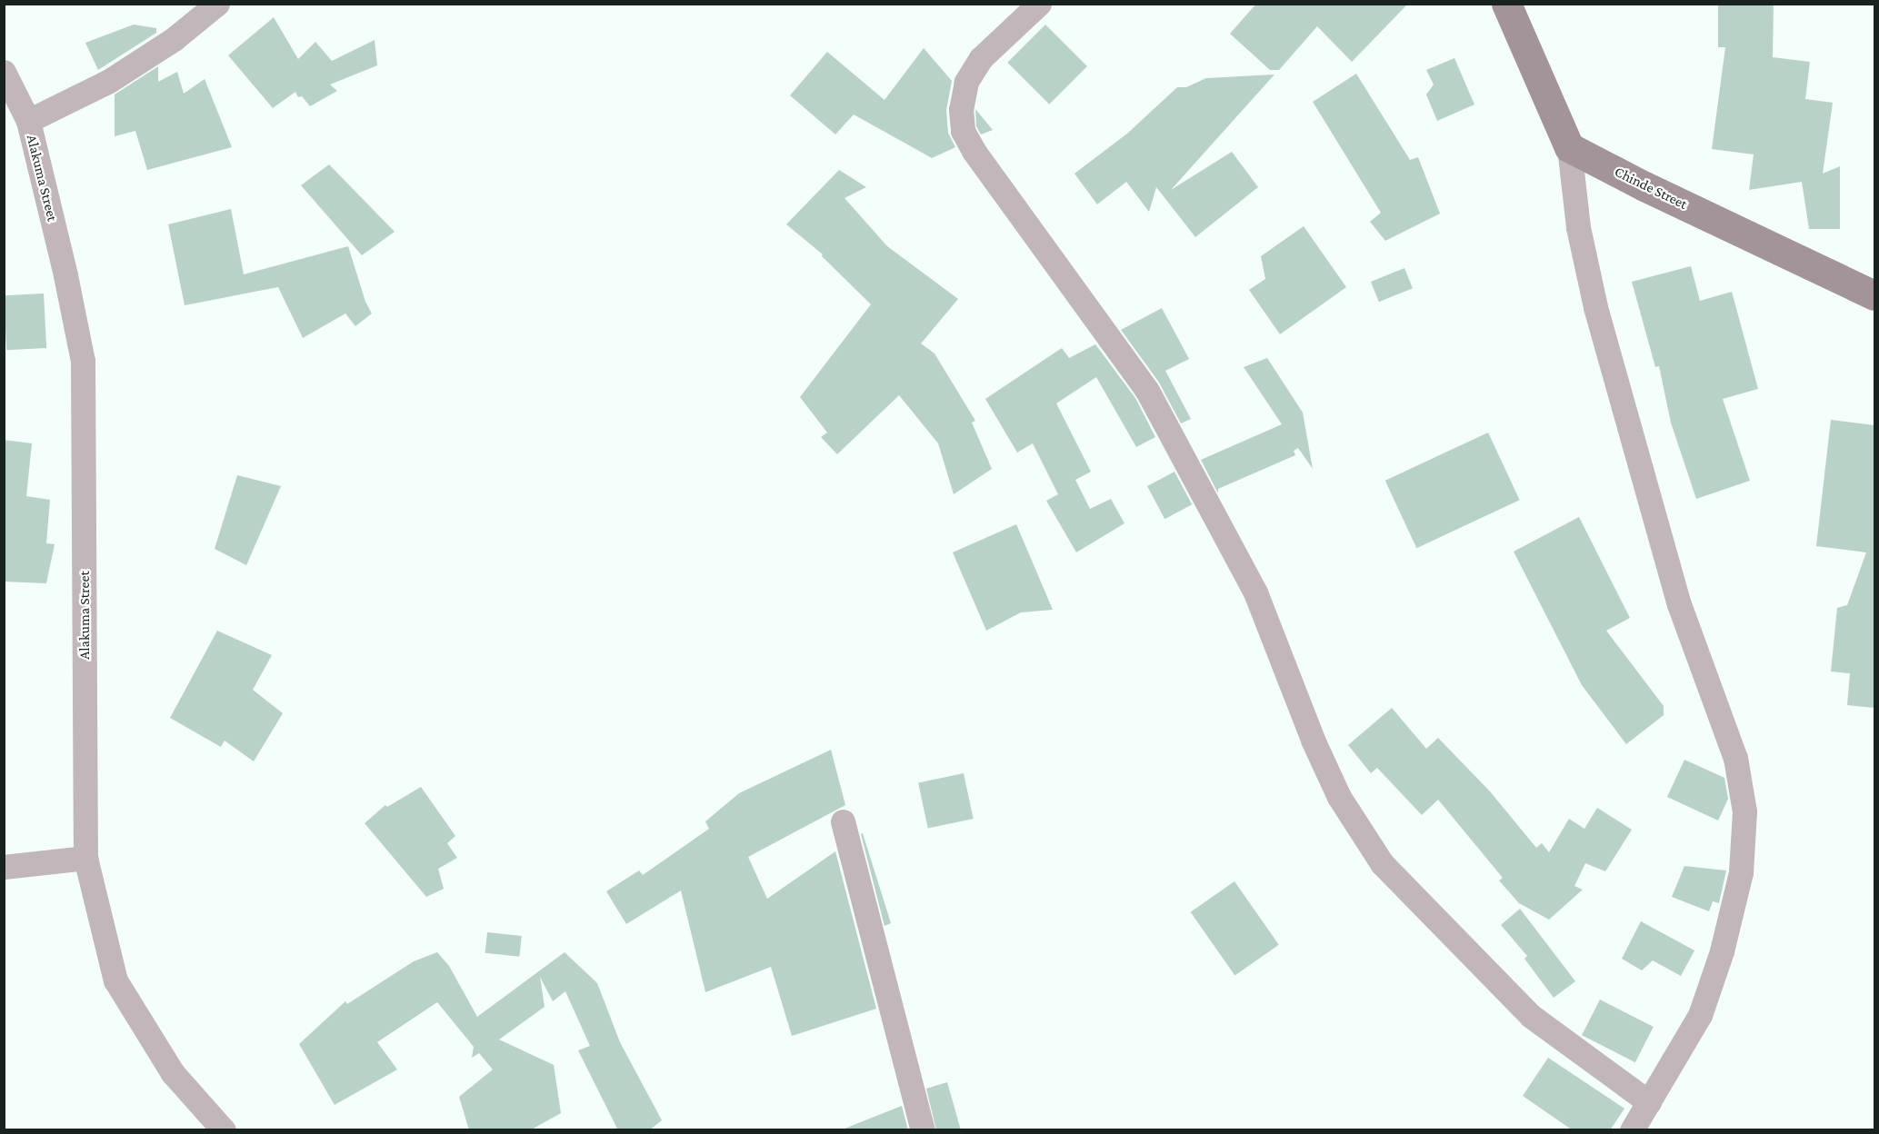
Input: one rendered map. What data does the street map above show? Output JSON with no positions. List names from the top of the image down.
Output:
{
  "streets": {
    "street": ["Alakuma Street", "Chinde Street"]
  }
}
